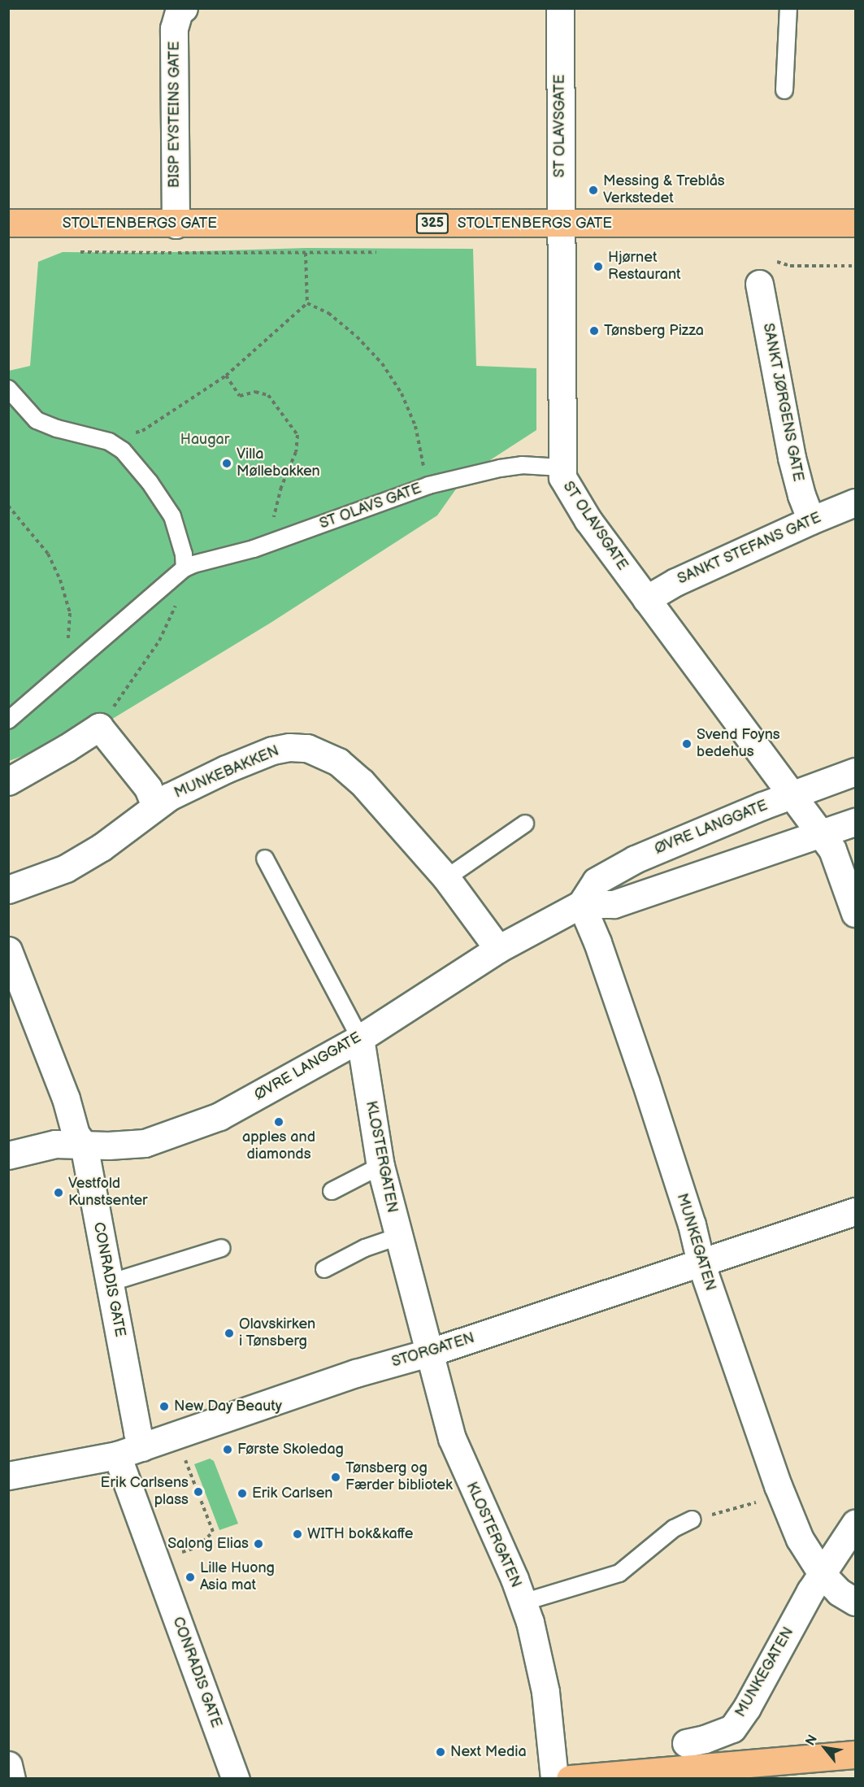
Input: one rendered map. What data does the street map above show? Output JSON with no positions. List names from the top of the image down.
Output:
{
  "streets": {
    "main road": ["STOLTENBERGS GATE", "325"],
    "street": [
      "BISP EYSTEINS GATE",
      "ST OLAVSGATE",
      "SANKT JØRGENS GATE",
      "SANKT STEFANS GATE",
      "MUNKEBAKKEN",
      "ØVRE LANGGATE",
      "KLOSTERGATEN",
      "MUNKEGATEN",
      "CONRADIS GATE",
      "STORGATEN"
    ],
    "lane": ["ST OLAVS GATE"]
  },
  "crossings": [
    ["BISP EYSTEINS GATE", "STOLTENBERGS GATE"],
    ["ST OLAVSGATE", "STOLTENBERGS GATE"],
    ["ST OLAVSGATE", "ST OLAVS GATE"],
    ["ST OLAVSGATE", "SANKT STEFANS GATE"],
    ["ST OLAVSGATE", "ØVRE LANGGATE"],
    ["SANKT JØRGENS GATE", "SANKT STEFANS GATE"],
    ["MUNKEBAKKEN", "ØVRE LANGGATE"],
    ["ØVRE LANGGATE", "KLOSTERGATEN"],
    ["ØVRE LANGGATE", "MUNKEGATEN"],
    ["ØVRE LANGGATE", "CONRADIS GATE"],
    ["KLOSTERGATEN", "STORGATEN"],
    ["MUNKEGATEN", "STORGATEN"],
    ["CONRADIS GATE", "STORGATEN"]
  ],
  "parks": ["Haugar"],
  "places": [
    "Messing & Treblås Verkstedet",
    "Hjørnet Restaurant",
    "Tønsberg Pizza",
    "Villa Møllebakken",
    "Svend Foyns bedehus",
    "apples and diamonds",
    "Vestfold Kunstsenter",
    "Olavskirken i Tønsberg",
    "New Day Beauty",
    "Første Skoledag",
    "Tønsberg og Færder bibliotek",
    "Erik Carlsens plass",
    "Erik Carlsen",
    "WITH bok&kaffe",
    "Salong Elias",
    "Lille Huong Asia mat",
    "Next Media"
  ],
  "north": "top left"
}
